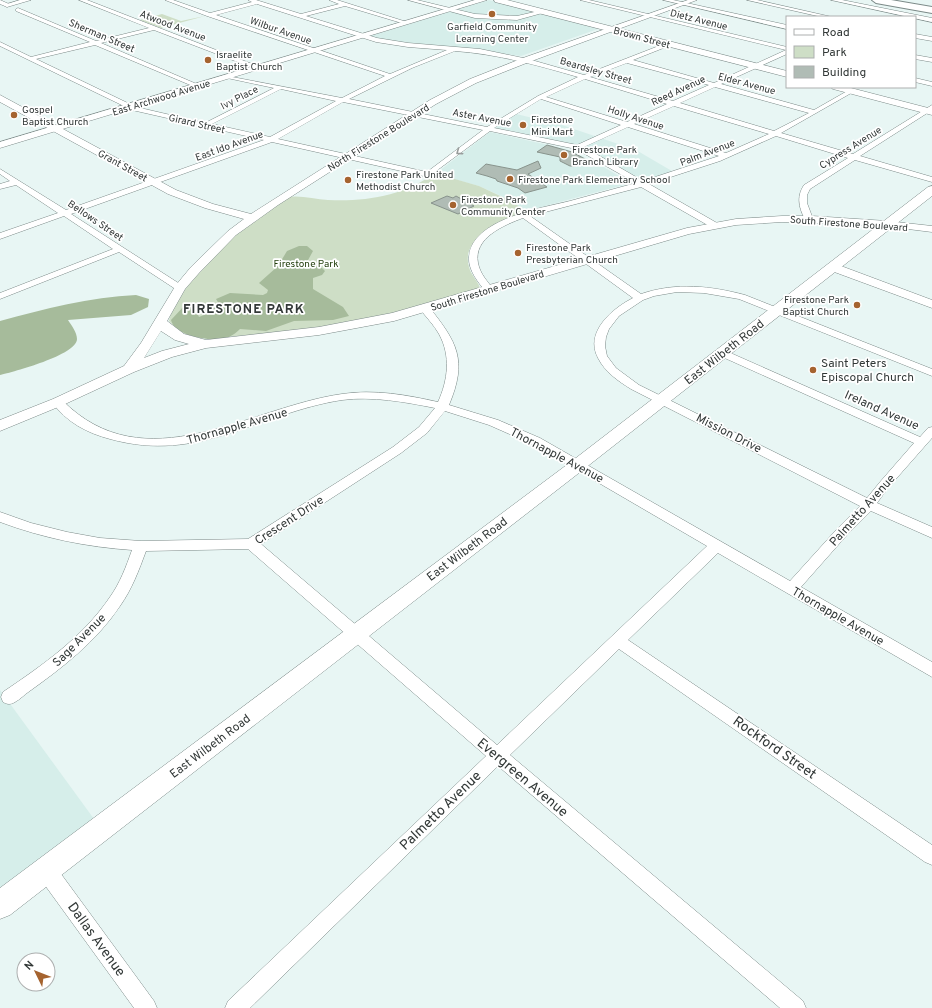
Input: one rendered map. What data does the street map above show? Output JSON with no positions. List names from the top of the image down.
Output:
{
  "streets": {
    "main road": ["Brown Street", "East Archwood Avenue", "East Wilbeth Road"],
    "street": [
      "Dietz Avenue",
      "Atwood Avenue",
      "Wilbur Avenue",
      "Sherman Street",
      "Beardsley Street",
      "Elder Avenue",
      "Reed Avenue",
      "Ivy Place",
      "Aster Avenue",
      "Holly Avenue",
      "Girard Street",
      "North Firestone Boulevard",
      "East Ido Avenue",
      "Cypress Avenue",
      "Palm Avenue",
      "Grant Street",
      "Bellows Street",
      "South Firestone Boulevard",
      "Ireland Avenue",
      "Thornapple Avenue",
      "Mission Drive",
      "Palmetto Avenue",
      "Crescent Drive",
      "Sage Avenue",
      "Rockford Street",
      "Evergreen Avenue",
      "Dallas Avenue"
    ]
  },
  "crossings": [
    ["Dietz Avenue", "North Firestone Boulevard"],
    ["Atwood Avenue", "East Archwood Avenue"],
    ["Wilbur Avenue", "East Archwood Avenue"],
    ["Wilbur Avenue", "East Ido Avenue"],
    ["Sherman Street", "East Archwood Avenue"],
    ["Brown Street", "Reed Avenue"],
    ["Brown Street", "North Firestone Boulevard"],
    ["Beardsley Street", "Reed Avenue"],
    ["Beardsley Street", "East Archwood Avenue"],
    ["Beardsley Street", "North Firestone Boulevard"],
    ["Beardsley Street", "East Ido Avenue"],
    ["Beardsley Street", "Cypress Avenue"],
    ["Beardsley Street", "Palm Avenue"],
    ["Elder Avenue", "Reed Avenue"],
    ["Elder Avenue", "Palm Avenue"],
    ["Reed Avenue", "Aster Avenue"],
    ["Reed Avenue", "Holly Avenue"],
    ["East Archwood Avenue", "Aster Avenue"],
    ["East Archwood Avenue", "Girard Street"],
    ["East Archwood Avenue", "Grant Street"],
    ["Ivy Place", "Aster Avenue"],
    ["Ivy Place", "Girard Street"],
    ["Aster Avenue", "Girard Street"],
    ["Aster Avenue", "North Firestone Boulevard"],
    ["Aster Avenue", "East Ido Avenue"],
    ["Aster Avenue", "Palm Avenue"],
    ["Aster Avenue", "South Firestone Boulevard"],
    ["Holly Avenue", "Palm Avenue"],
    ["Girard Street", "North Firestone Boulevard"],
    ["Girard Street", "East Ido Avenue"],
    ["North Firestone Boulevard", "Grant Street"],
    ["North Firestone Boulevard", "Bellows Street"],
    ["North Firestone Boulevard", "South Firestone Boulevard"],
    ["East Ido Avenue", "Grant Street"],
    ["East Ido Avenue", "Bellows Street"],
    ["Cypress Avenue", "South Firestone Boulevard"],
    ["Palm Avenue", "South Firestone Boulevard"],
    ["South Firestone Boulevard", "East Wilbeth Road"],
    ["South Firestone Boulevard", "Thornapple Avenue"],
    ["South Firestone Boulevard", "Crescent Drive"],
    ["East Wilbeth Road", "Ireland Avenue"],
    ["East Wilbeth Road", "Thornapple Avenue"],
    ["East Wilbeth Road", "Mission Drive"],
    ["East Wilbeth Road", "Evergreen Avenue"],
    ["East Wilbeth Road", "Dallas Avenue"],
    ["Ireland Avenue", "Palmetto Avenue"],
    ["Thornapple Avenue", "Palmetto Avenue"],
    ["Thornapple Avenue", "Crescent Drive"],
    ["Mission Drive", "Palmetto Avenue"],
    ["Palmetto Avenue", "Rockford Street"],
    ["Palmetto Avenue", "Evergreen Avenue"],
    ["Crescent Drive", "Sage Avenue"],
    ["Crescent Drive", "Evergreen Avenue"]
  ],
  "districts": ["FIRESTONE PARK"],
  "parks": ["Firestone Park"],
  "places": [
    "Garfield Community Learning Center",
    "Israelite Baptist Church",
    "Gospel Baptist Church",
    "Firestone Mini Mart",
    "Firestone Park Branch Library",
    "Firestone Park Elementary School",
    "Firestone Park United Methodist Church",
    "Firestone Park Community Center",
    "Firestone Park Presbyterian Church",
    "Firestone Park Baptist Church",
    "Saint Peters Episcopal Church"
  ],
  "legend": ["Road", "Park", "Building"],
  "north": "top left"
}
